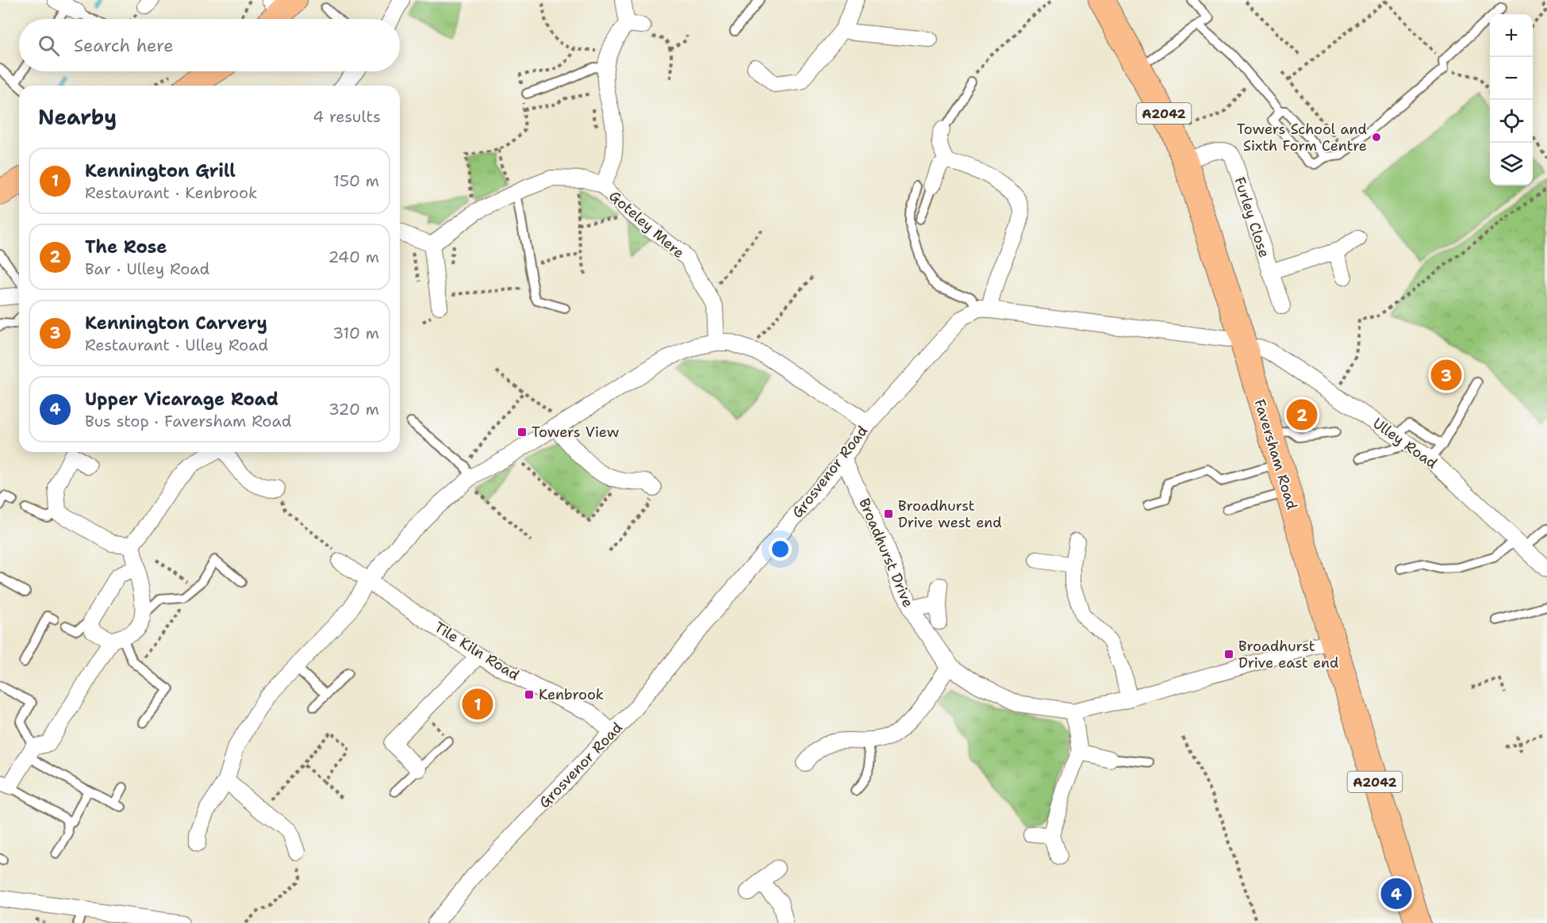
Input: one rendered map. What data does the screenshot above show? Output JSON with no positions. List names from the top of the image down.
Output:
{
  "streets": {
    "main road": ["A2042", "Faversham Road"],
    "street": [
      "Furley Close",
      "Goteley Mere",
      "Ulley Road",
      "Grosvenor Road",
      "Broadhurst Drive",
      "Tile Kiln Road"
    ]
  },
  "crossings": [
    ["Furley Close", "Faversham Road"],
    ["Ulley Road", "Faversham Road"],
    ["Faversham Road", "Broadhurst Drive"],
    ["Grosvenor Road", "Broadhurst Drive"],
    ["Grosvenor Road", "Tile Kiln Road"]
  ],
  "places": {
    "other": ["Towers School and Sixth Form Centre"],
    "transit": [
      "Towers View",
      "Broadhurst Drive west end",
      "Broadhurst Drive east end",
      "Kenbrook"
    ]
  },
  "page": {
    "map_buttons": ["+", "−"],
    "search": "Search here",
    "heading": ["Nearby", "4 results"],
    "list": [
      {
        "mark": "1",
        "name": "Kennington Grill",
        "note": "Restaurant · Kenbrook",
        "value": "150 m"
      },
      {
        "mark": "2",
        "name": "The Rose",
        "note": "Bar · Ulley Road",
        "value": "240 m"
      },
      {
        "mark": "3",
        "name": "Kennington Carvery",
        "note": "Restaurant · Ulley Road",
        "value": "310 m"
      },
      {
        "mark": "4",
        "name": "Upper Vicarage Road",
        "note": "Bus stop · Faversham Road",
        "value": "320 m"
      }
    ],
    "pins": [
      "3",
      "2",
      "1",
      "4"
    ]
  }
}
